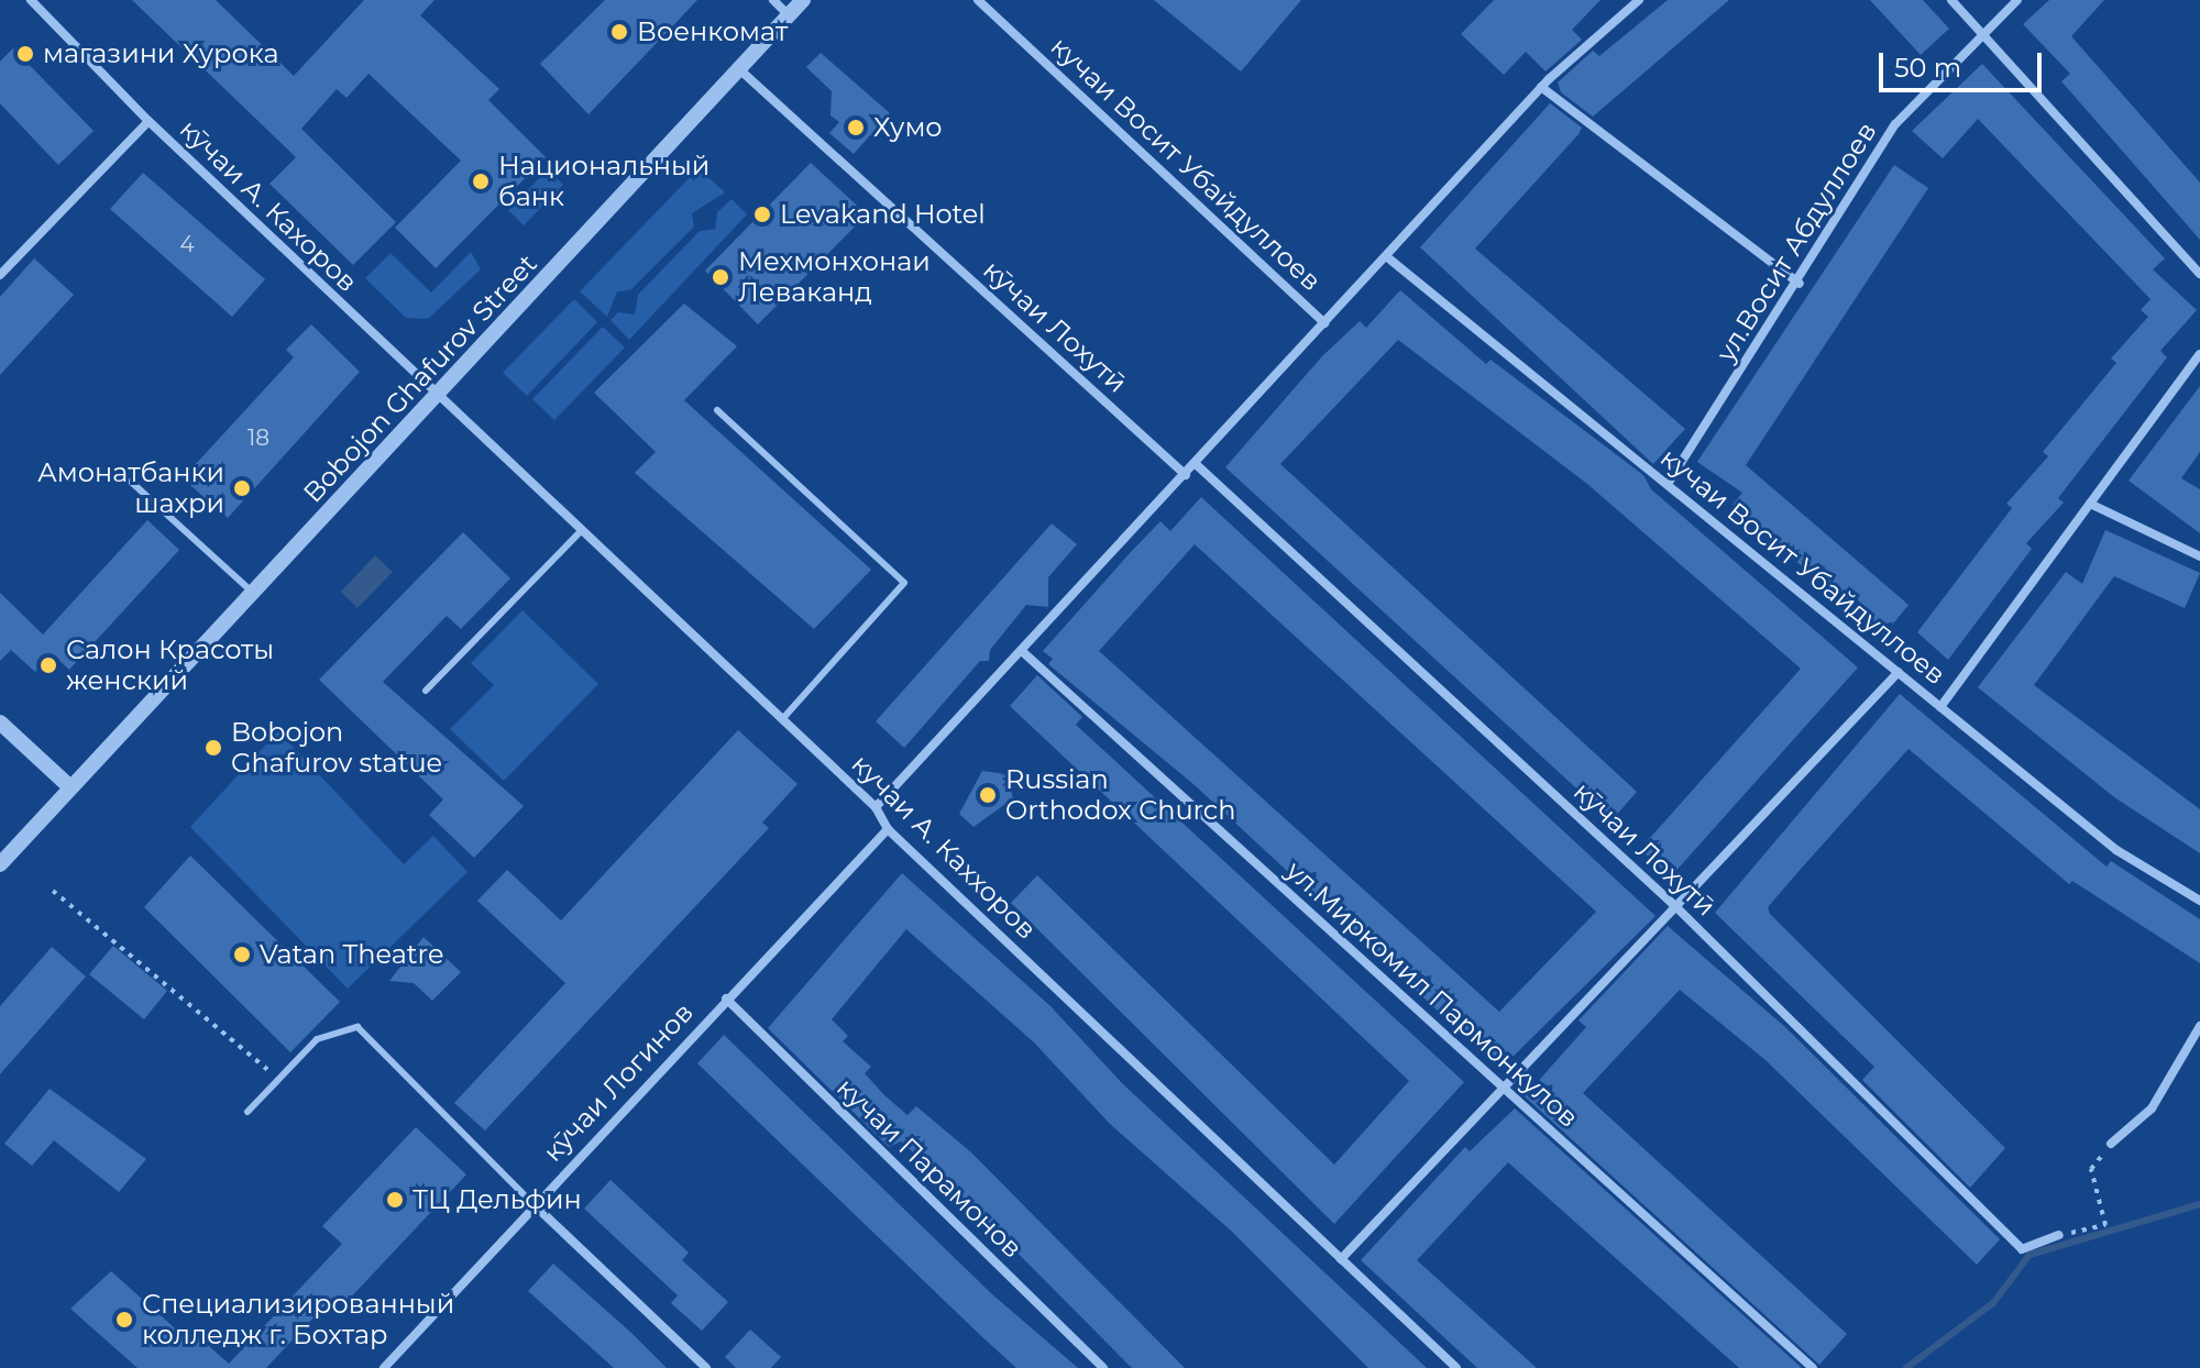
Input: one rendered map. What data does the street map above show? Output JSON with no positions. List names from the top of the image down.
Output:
{
  "streets": {
    "street": [
      "кучаи Восит Убайдуллоев",
      "кӯчаи А. Кахоров",
      "ул.Восит Абдуллоев",
      "кӯчаи Лохутӣ",
      "Bobojon Ghafurov Street",
      "кучаи А. Каххоров",
      "ул.Миркомил Пармонкулов",
      "кӯчаи Логинов",
      "кучаи Парамонов"
    ]
  },
  "crossings": [
    ["кучаи Восит Убайдуллоев", "ул.Восит Абдуллоев"],
    ["кучаи Восит Убайдуллоев", "кӯчаи Лохутӣ"],
    ["кучаи Восит Убайдуллоев", "кучаи А. Каххоров"],
    ["кучаи Восит Убайдуллоев", "ул.Миркомил Пармонкулов"],
    ["кӯчаи А. Кахоров", "Bobojon Ghafurov Street"],
    ["кӯчаи А. Кахоров", "кучаи А. Каххоров"],
    ["кӯчаи Лохутӣ", "Bobojon Ghafurov Street"],
    ["Bobojon Ghafurov Street", "кучаи А. Каххоров"],
    ["кучаи А. Каххоров", "кӯчаи Логинов"],
    ["кӯчаи Логинов", "кучаи Парамонов"]
  ],
  "places": [
    "Военкомат",
    "магазини Хурока",
    "Хумо",
    "Национальный банк",
    "Levakand Hotel",
    "Мехмонхонаи Леваканд",
    "Амонатбанки шахри",
    "Салон Красоты женский",
    "Bobojon Ghafurov statue",
    "Russian Orthodox Church",
    "Vatan Theatre",
    "ТЦ Дельфин",
    "Специализированный колледж г. Бохтар"
  ],
  "house_numbers": ["4", "18"],
  "scale_bar": "50 m"
}
